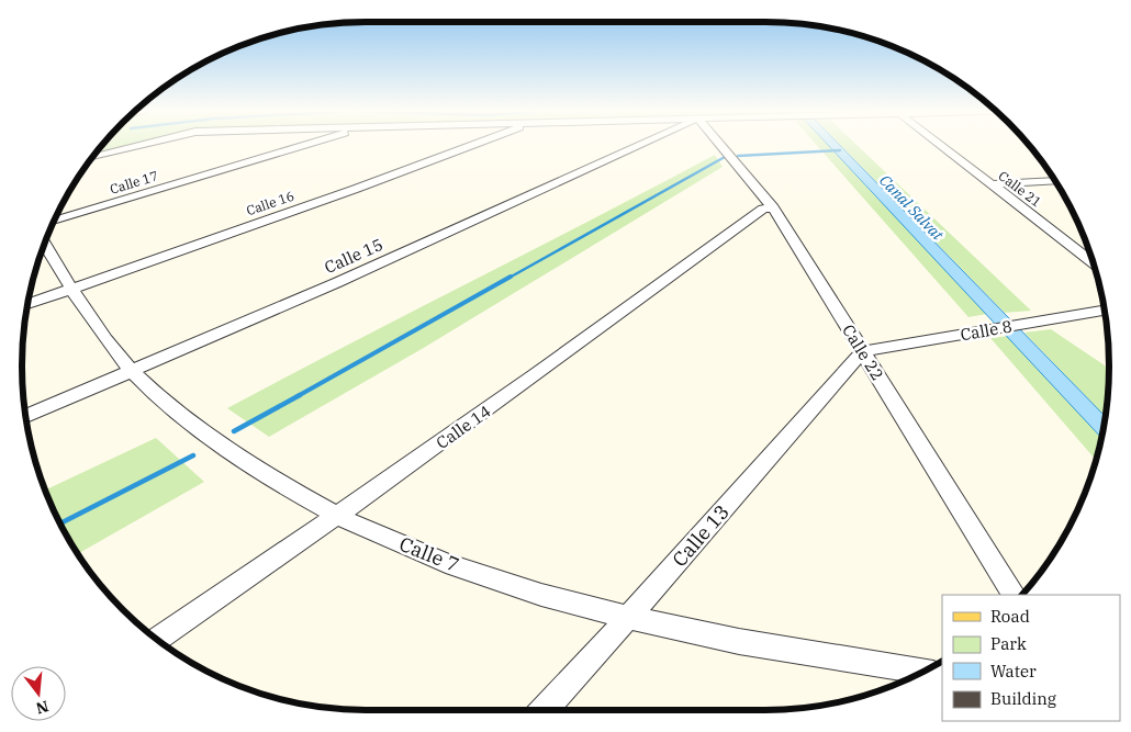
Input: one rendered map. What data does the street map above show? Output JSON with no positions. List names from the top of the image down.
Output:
{
  "streets": {
    "street": [
      "Calle 17",
      "Calle 21",
      "Calle 16",
      "Calle 15",
      "Calle 8",
      "Calle 22",
      "Calle 14",
      "Calle 13",
      "Calle 7"
    ]
  },
  "crossings": [
    ["Calle 16", "Calle 7"],
    ["Calle 15", "Calle 7"],
    ["Calle 8", "Calle 22"],
    ["Calle 8", "Calle 13"],
    ["Calle 22", "Calle 14"],
    ["Calle 22", "Calle 13"],
    ["Calle 14", "Calle 7"],
    ["Calle 13", "Calle 7"]
  ],
  "water": ["Canal Salvat"],
  "legend": [
    "Road",
    "Park",
    "Water",
    "Building"
  ],
  "north": "bottom"
}
